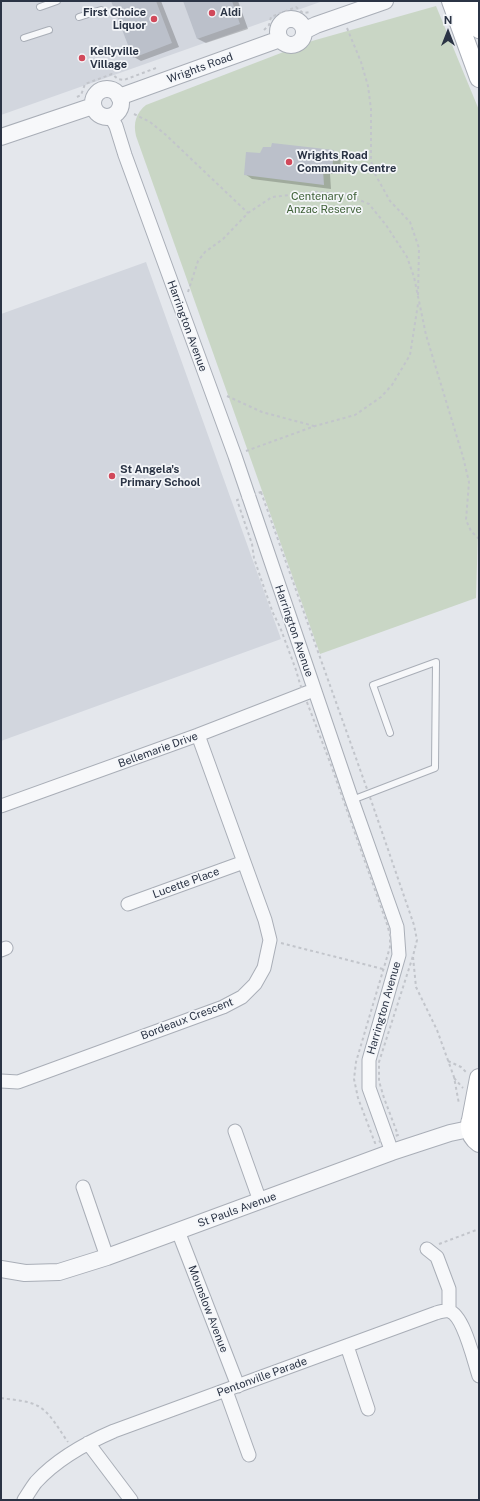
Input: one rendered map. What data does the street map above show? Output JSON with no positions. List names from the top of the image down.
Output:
{
  "streets": {
    "street": [
      "Wrights Road",
      "Harrington Avenue",
      "Bellemarie Drive",
      "Lucette Place",
      "Bordeaux Crescent",
      "St Pauls Avenue",
      "Mounslow Avenue",
      "Pentonville Parade"
    ]
  },
  "crossings": [
    ["Wrights Road", "Harrington Avenue"],
    ["Harrington Avenue", "Bellemarie Drive"],
    ["Harrington Avenue", "St Pauls Avenue"],
    ["Bellemarie Drive", "Bordeaux Crescent"],
    ["Lucette Place", "Bordeaux Crescent"],
    ["St Pauls Avenue", "Mounslow Avenue"],
    ["Mounslow Avenue", "Pentonville Parade"]
  ],
  "parks": ["Centenary of Anzac Reserve"],
  "places": [
    "Aldi",
    "First Choice Liquor",
    "Kellyville Village",
    "Wrights Road Community Centre",
    "St Angela's Primary School"
  ],
  "north": "top"
}
